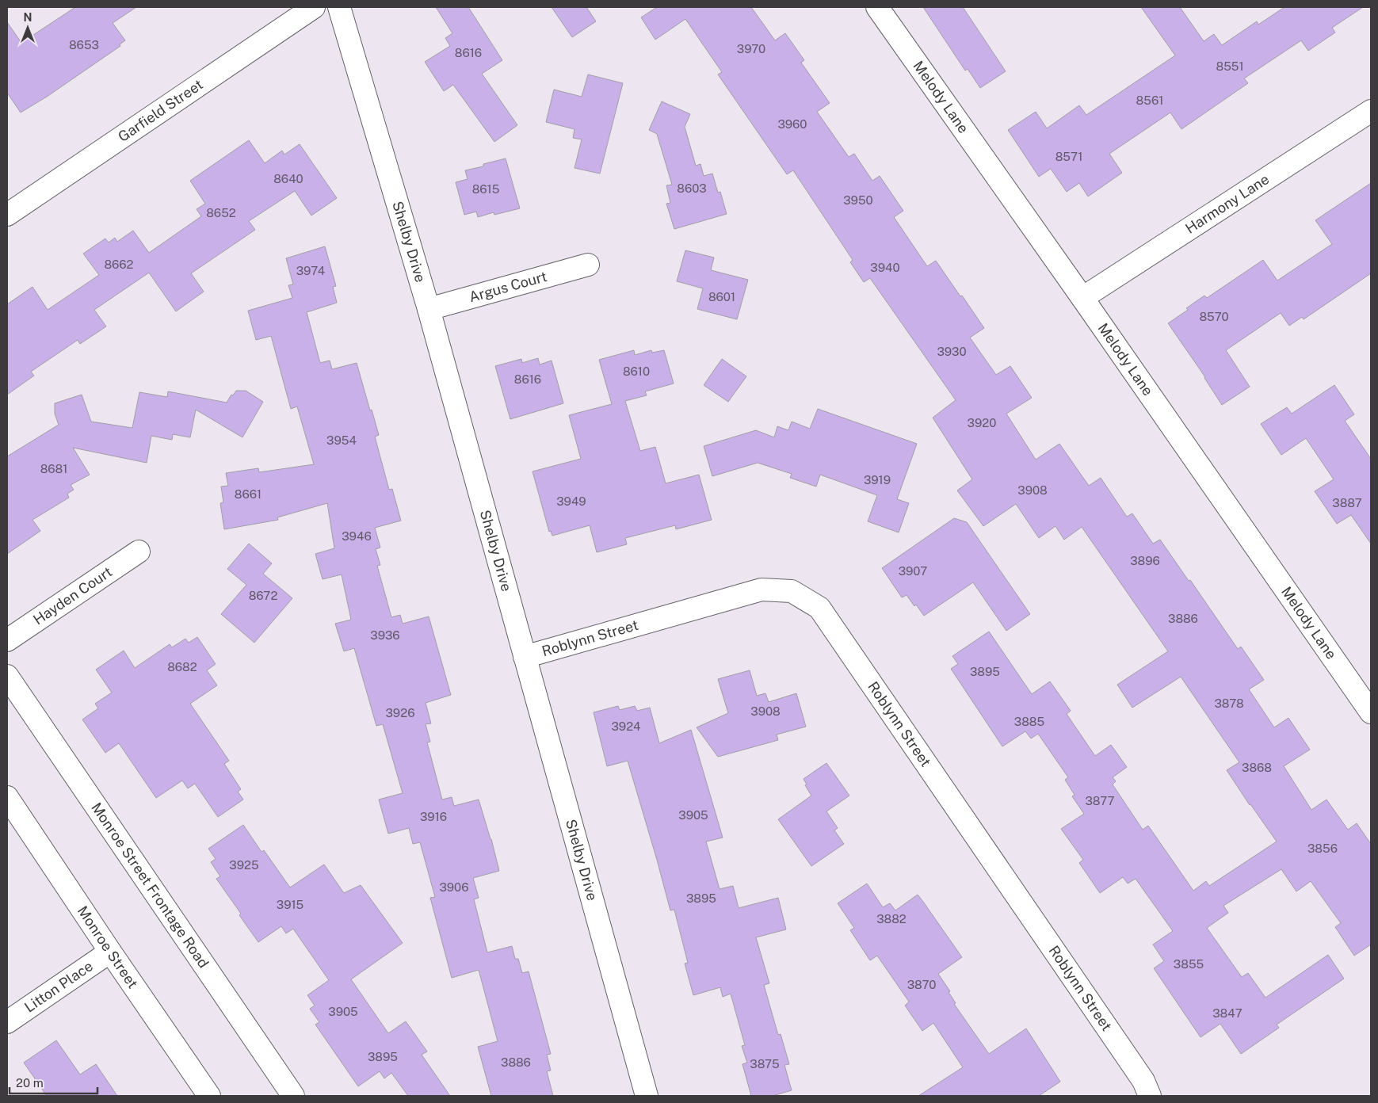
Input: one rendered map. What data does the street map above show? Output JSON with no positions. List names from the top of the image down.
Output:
{
  "streets": {
    "street": [
      "Melody Lane",
      "Garfield Street",
      "Harmony Lane",
      "Shelby Drive",
      "Argus Court",
      "Hayden Court",
      "Roblynn Street",
      "Monroe Street Frontage Road",
      "Monroe Street",
      "Litton Place"
    ]
  },
  "crossings": [
    ["Melody Lane", "Harmony Lane"],
    ["Shelby Drive", "Argus Court"],
    ["Shelby Drive", "Roblynn Street"],
    ["Monroe Street", "Litton Place"]
  ],
  "house_numbers": [
    "8653",
    "3970",
    "8616",
    "8551",
    "8561",
    "3960",
    "8571",
    "8640",
    "8603",
    "8615",
    "3950",
    "8652",
    "8662",
    "3940",
    "3974",
    "8601",
    "8570",
    "3930",
    "8610",
    "8616",
    "3920",
    "3954",
    "8681",
    "3919",
    "3908",
    "8661",
    "3949",
    "3887",
    "3946",
    "3896",
    "3907",
    "8672",
    "3886",
    "3936",
    "8682",
    "3895",
    "3878",
    "3908",
    "3926",
    "3885",
    "3924",
    "3868",
    "3877",
    "3905",
    "3916",
    "3856",
    "3925",
    "3906",
    "3895",
    "3915",
    "3882",
    "3855",
    "3870",
    "3905",
    "3847",
    "3895",
    "3886",
    "3875"
  ],
  "scale_bar": "20 m",
  "north": "top"
}
